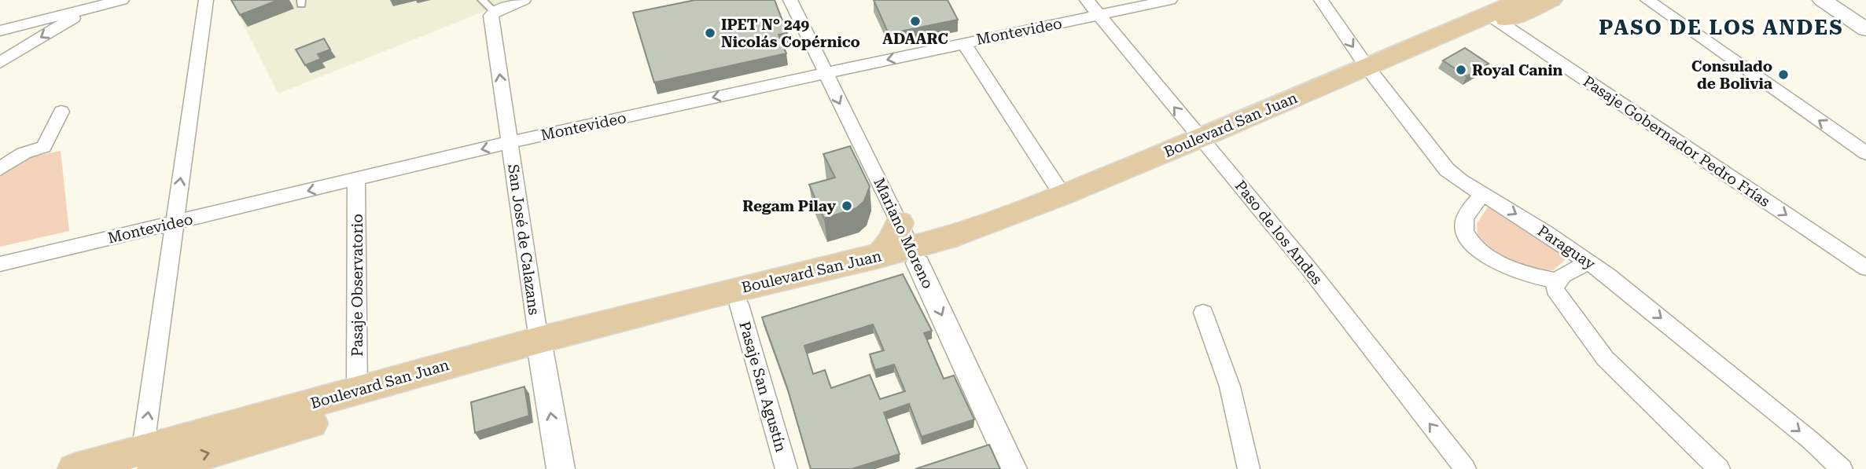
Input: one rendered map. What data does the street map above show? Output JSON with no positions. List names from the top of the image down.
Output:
{
  "streets": {
    "main road": ["Boulevard San Juan"],
    "street": [
      "Montevideo",
      "Pasaje Gobernador Pedro Frías",
      "Paso de los Andes",
      "Mariano Moreno",
      "San José de Calazans",
      "Paraguay",
      "Pasaje Observatorio",
      "Pasaje San Agustín"
    ]
  },
  "crossings": [
    ["Montevideo", "Paso de los Andes"],
    ["Montevideo", "Mariano Moreno"],
    ["Montevideo", "San José de Calazans"],
    ["Montevideo", "Pasaje Observatorio"],
    ["Boulevard San Juan", "Pasaje Gobernador Pedro Frías"],
    ["Boulevard San Juan", "Paso de los Andes"],
    ["Boulevard San Juan", "Mariano Moreno"],
    ["Boulevard San Juan", "San José de Calazans"],
    ["Boulevard San Juan", "Paraguay"],
    ["Boulevard San Juan", "Pasaje Observatorio"],
    ["Boulevard San Juan", "Pasaje San Agustín"]
  ],
  "one_way": ["Montevideo", "San José de Calazans"],
  "districts": ["PASO DE LOS ANDES"],
  "places": [
    "ADAARC",
    "IPET N° 249 Nicolás Copérnico",
    "Royal Canin",
    "Consulado de Bolivia",
    "Regam Pilay"
  ]
}
